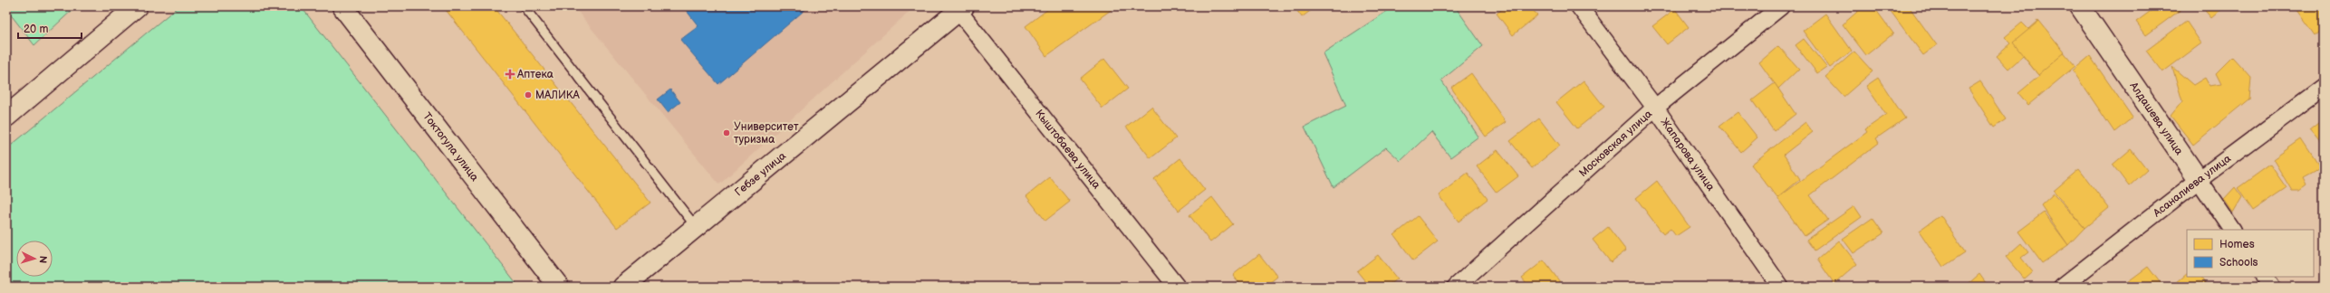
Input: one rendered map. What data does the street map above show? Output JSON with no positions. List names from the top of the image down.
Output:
{
  "streets": {
    "main road": ["Алдашева улица", "Токтогула улица", "Гебзе улица"],
    "street": [
      "Московская улица",
      "Кыштобаева улица",
      "Жапарова улица",
      "Асаналиева улица"
    ]
  },
  "crossings": [
    ["Алдашева улица", "Асаналиева улица"],
    ["Московская улица", "Жапарова улица"],
    ["Кыштобаева улица", "Гебзе улица"]
  ],
  "places": {
    "health": ["Аптека"],
    "other": ["МАЛИКА", "Университет туризма"]
  },
  "legend": ["Homes", "Schools"],
  "scale_bar": "20 m",
  "north": "right"
}
